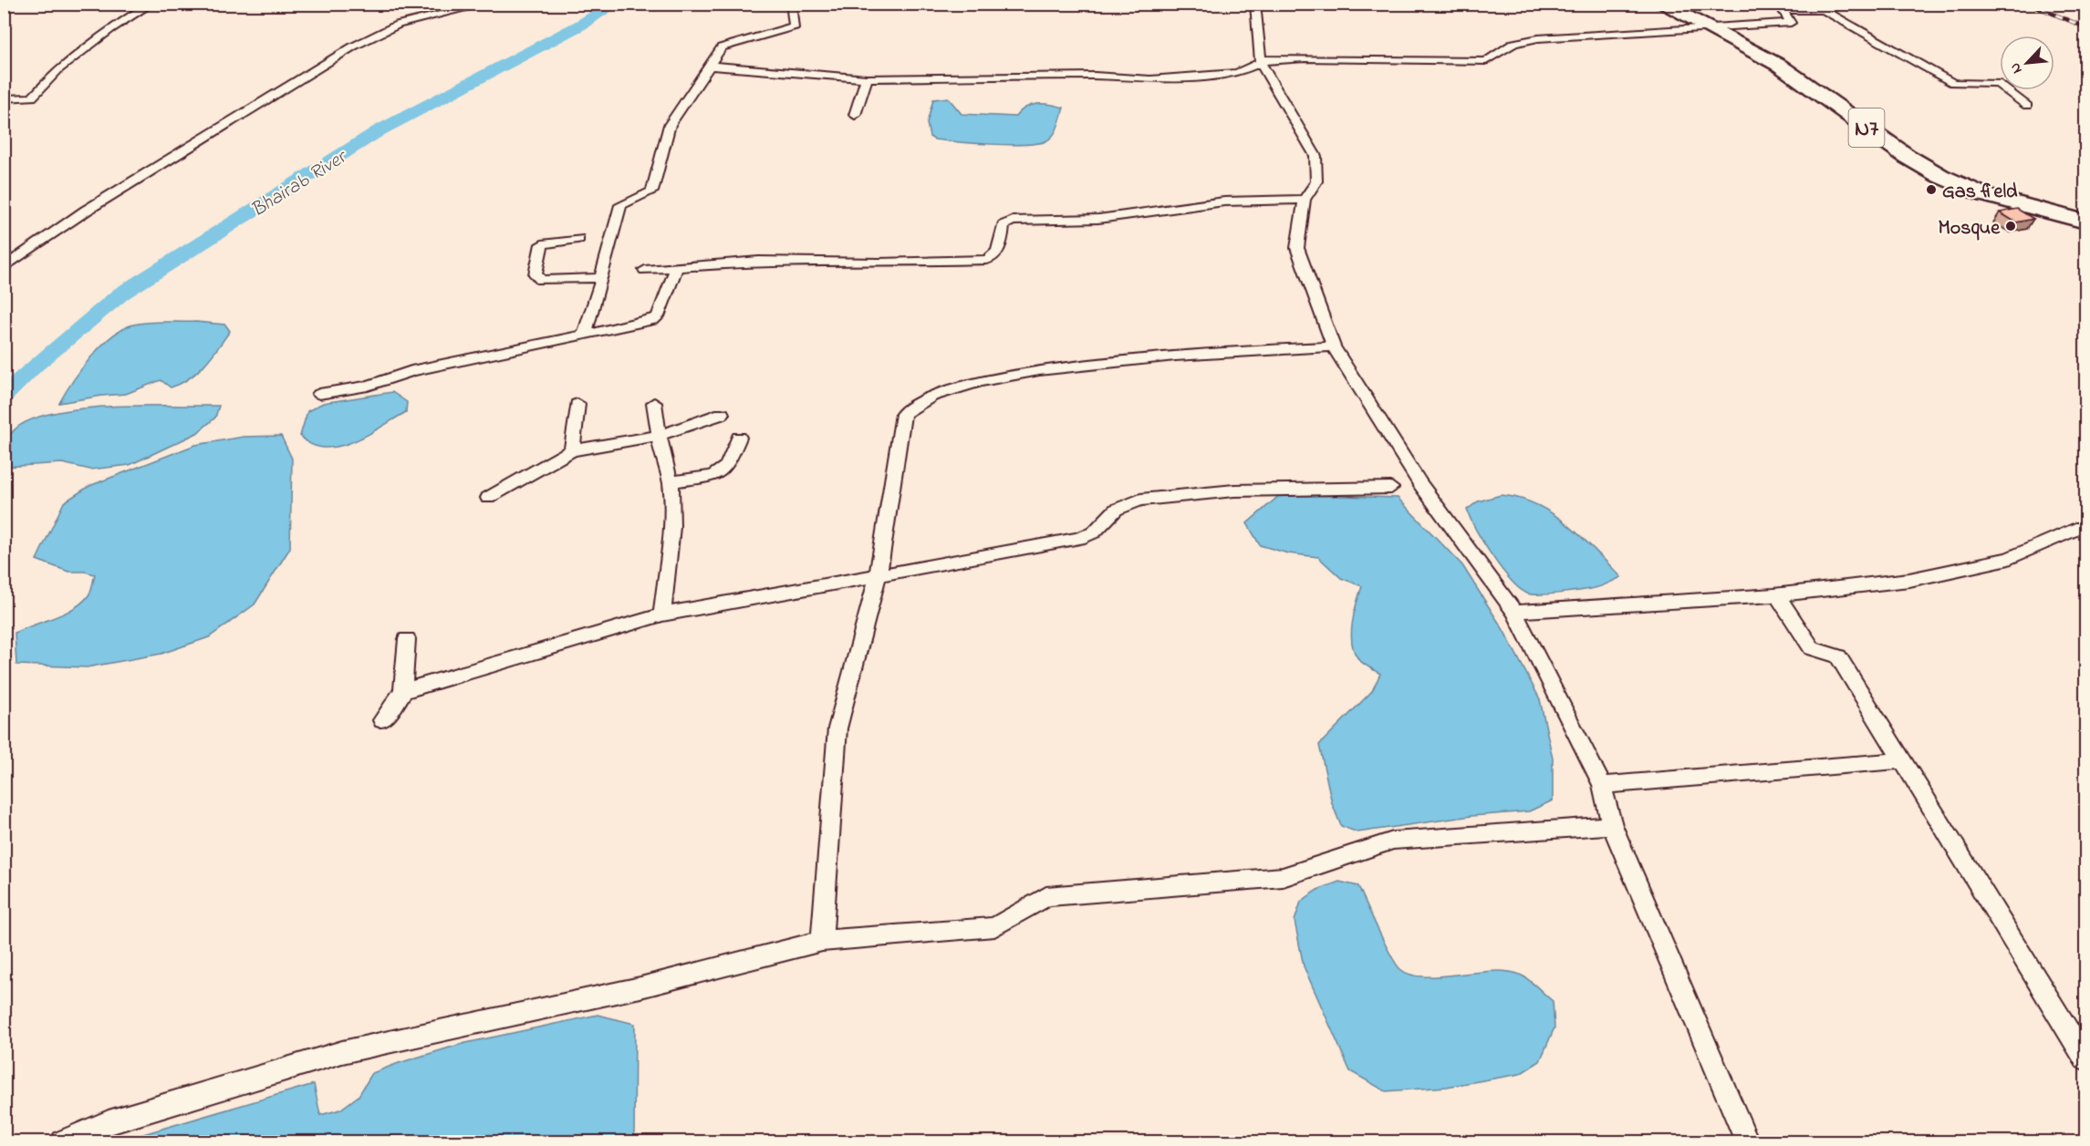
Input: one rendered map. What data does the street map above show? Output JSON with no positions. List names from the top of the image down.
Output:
{
  "streets": {
    "highway": ["N7"]
  },
  "water": ["Bhairab River"],
  "places": ["Gas field", "Mosque"],
  "north": "bottom left"
}
